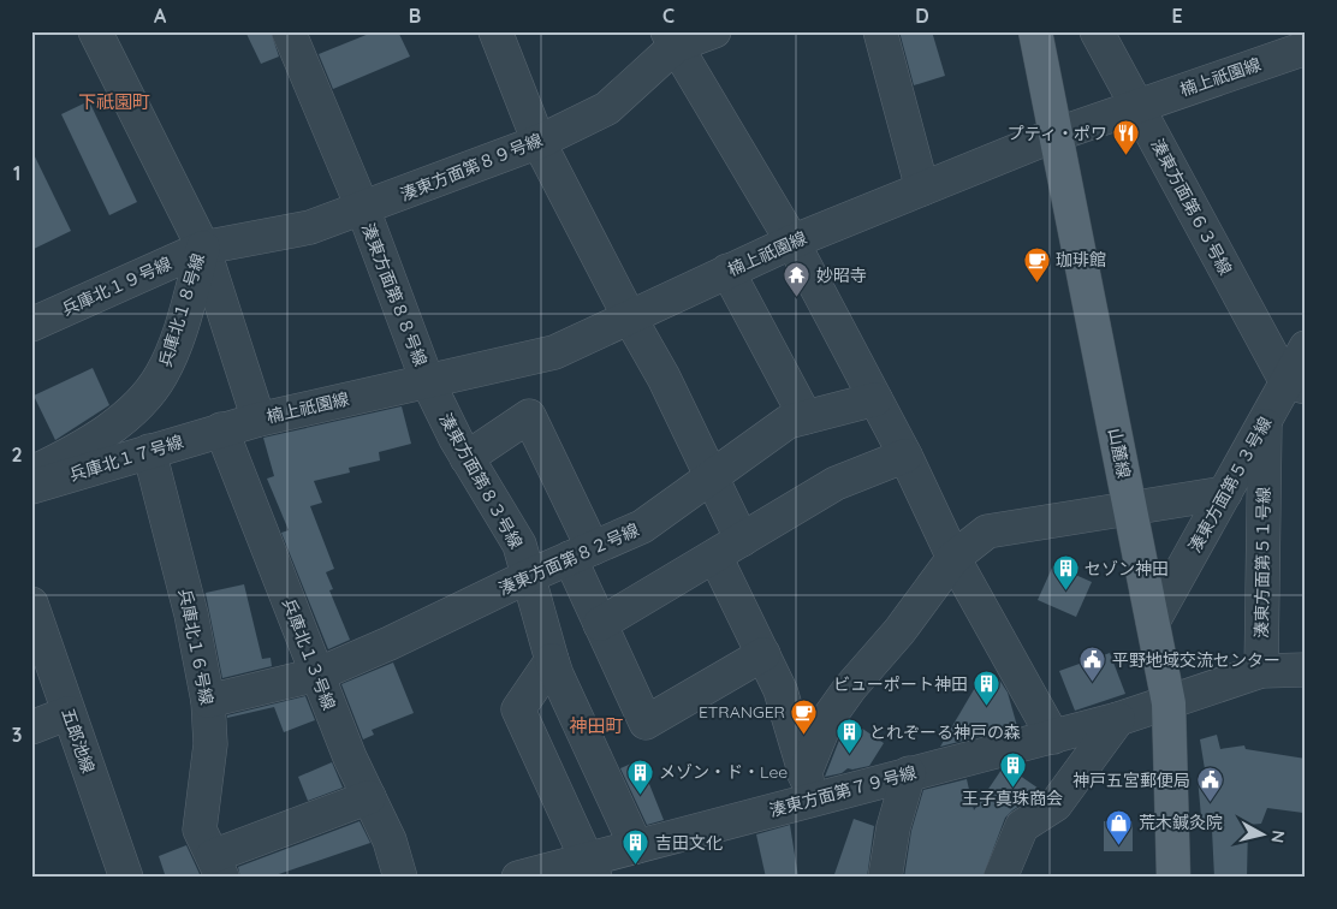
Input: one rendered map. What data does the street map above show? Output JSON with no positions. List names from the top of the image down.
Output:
{
  "streets": {
    "main road": ["山麓線"],
    "street": [
      "楠上祇園線",
      "湊東方面第８９号線",
      "湊東方面第６３号線",
      "兵庫北１９号線",
      "湊東方面第８８号線",
      "兵庫北１８号線",
      "兵庫北１７号線",
      "湊東方面第８３号線",
      "湊東方面第５３号線",
      "湊東方面第８２号線",
      "湊東方面第５１号線",
      "兵庫北１６号線",
      "兵庫北１３号線",
      "五郎池線",
      "湊東方面第７９号線"
    ]
  },
  "crossings": [
    ["楠上祇園線", "湊東方面第６３号線"],
    ["楠上祇園線", "湊東方面第８８号線"],
    ["楠上祇園線", "山麓線"],
    ["楠上祇園線", "兵庫北１７号線"],
    ["楠上祇園線", "湊東方面第８３号線"],
    ["楠上祇園線", "兵庫北１３号線"],
    ["湊東方面第８９号線", "兵庫北１９号線"],
    ["湊東方面第８９号線", "湊東方面第８８号線"],
    ["湊東方面第８９号線", "兵庫北１８号線"],
    ["湊東方面第６３号線", "湊東方面第５３号線"],
    ["兵庫北１９号線", "兵庫北１８号線"],
    ["湊東方面第８８号線", "湊東方面第８３号線"],
    ["山麓線", "湊東方面第５３号線"],
    ["山麓線", "湊東方面第７９号線"],
    ["兵庫北１７号線", "兵庫北１６号線"],
    ["兵庫北１７号線", "兵庫北１３号線"],
    ["湊東方面第８３号線", "湊東方面第８２号線"],
    ["湊東方面第８３号線", "湊東方面第７９号線"],
    ["湊東方面第５３号線", "湊東方面第５１号線"],
    ["湊東方面第５３号線", "湊東方面第７９号線"],
    ["湊東方面第８２号線", "兵庫北１６号線"],
    ["湊東方面第８２号線", "兵庫北１３号線"],
    ["湊東方面第５１号線", "湊東方面第７９号線"]
  ],
  "districts": ["下祇園町", "神田町"],
  "places": {
    "restaurant": ["プティ・ポワ"],
    "cafe": ["珈琲館", "ETRANGER"],
    "temple": ["妙昭寺"],
    "building": [
      "セゾン神田",
      "ビューポート神田",
      "とれぞーる神戸の森",
      "王子真珠商会",
      "メゾン・ド・Lee",
      "吉田文化"
    ],
    "public building": ["平野地域交流センター", "神戸五宮郵便局"],
    "shop": ["荒木鍼灸院"]
  },
  "north": "right",
  "grid": {
    "columns": [
      "A",
      "B",
      "C",
      "D",
      "E"
    ],
    "rows": ["1", "2", "3"]
  }
}
